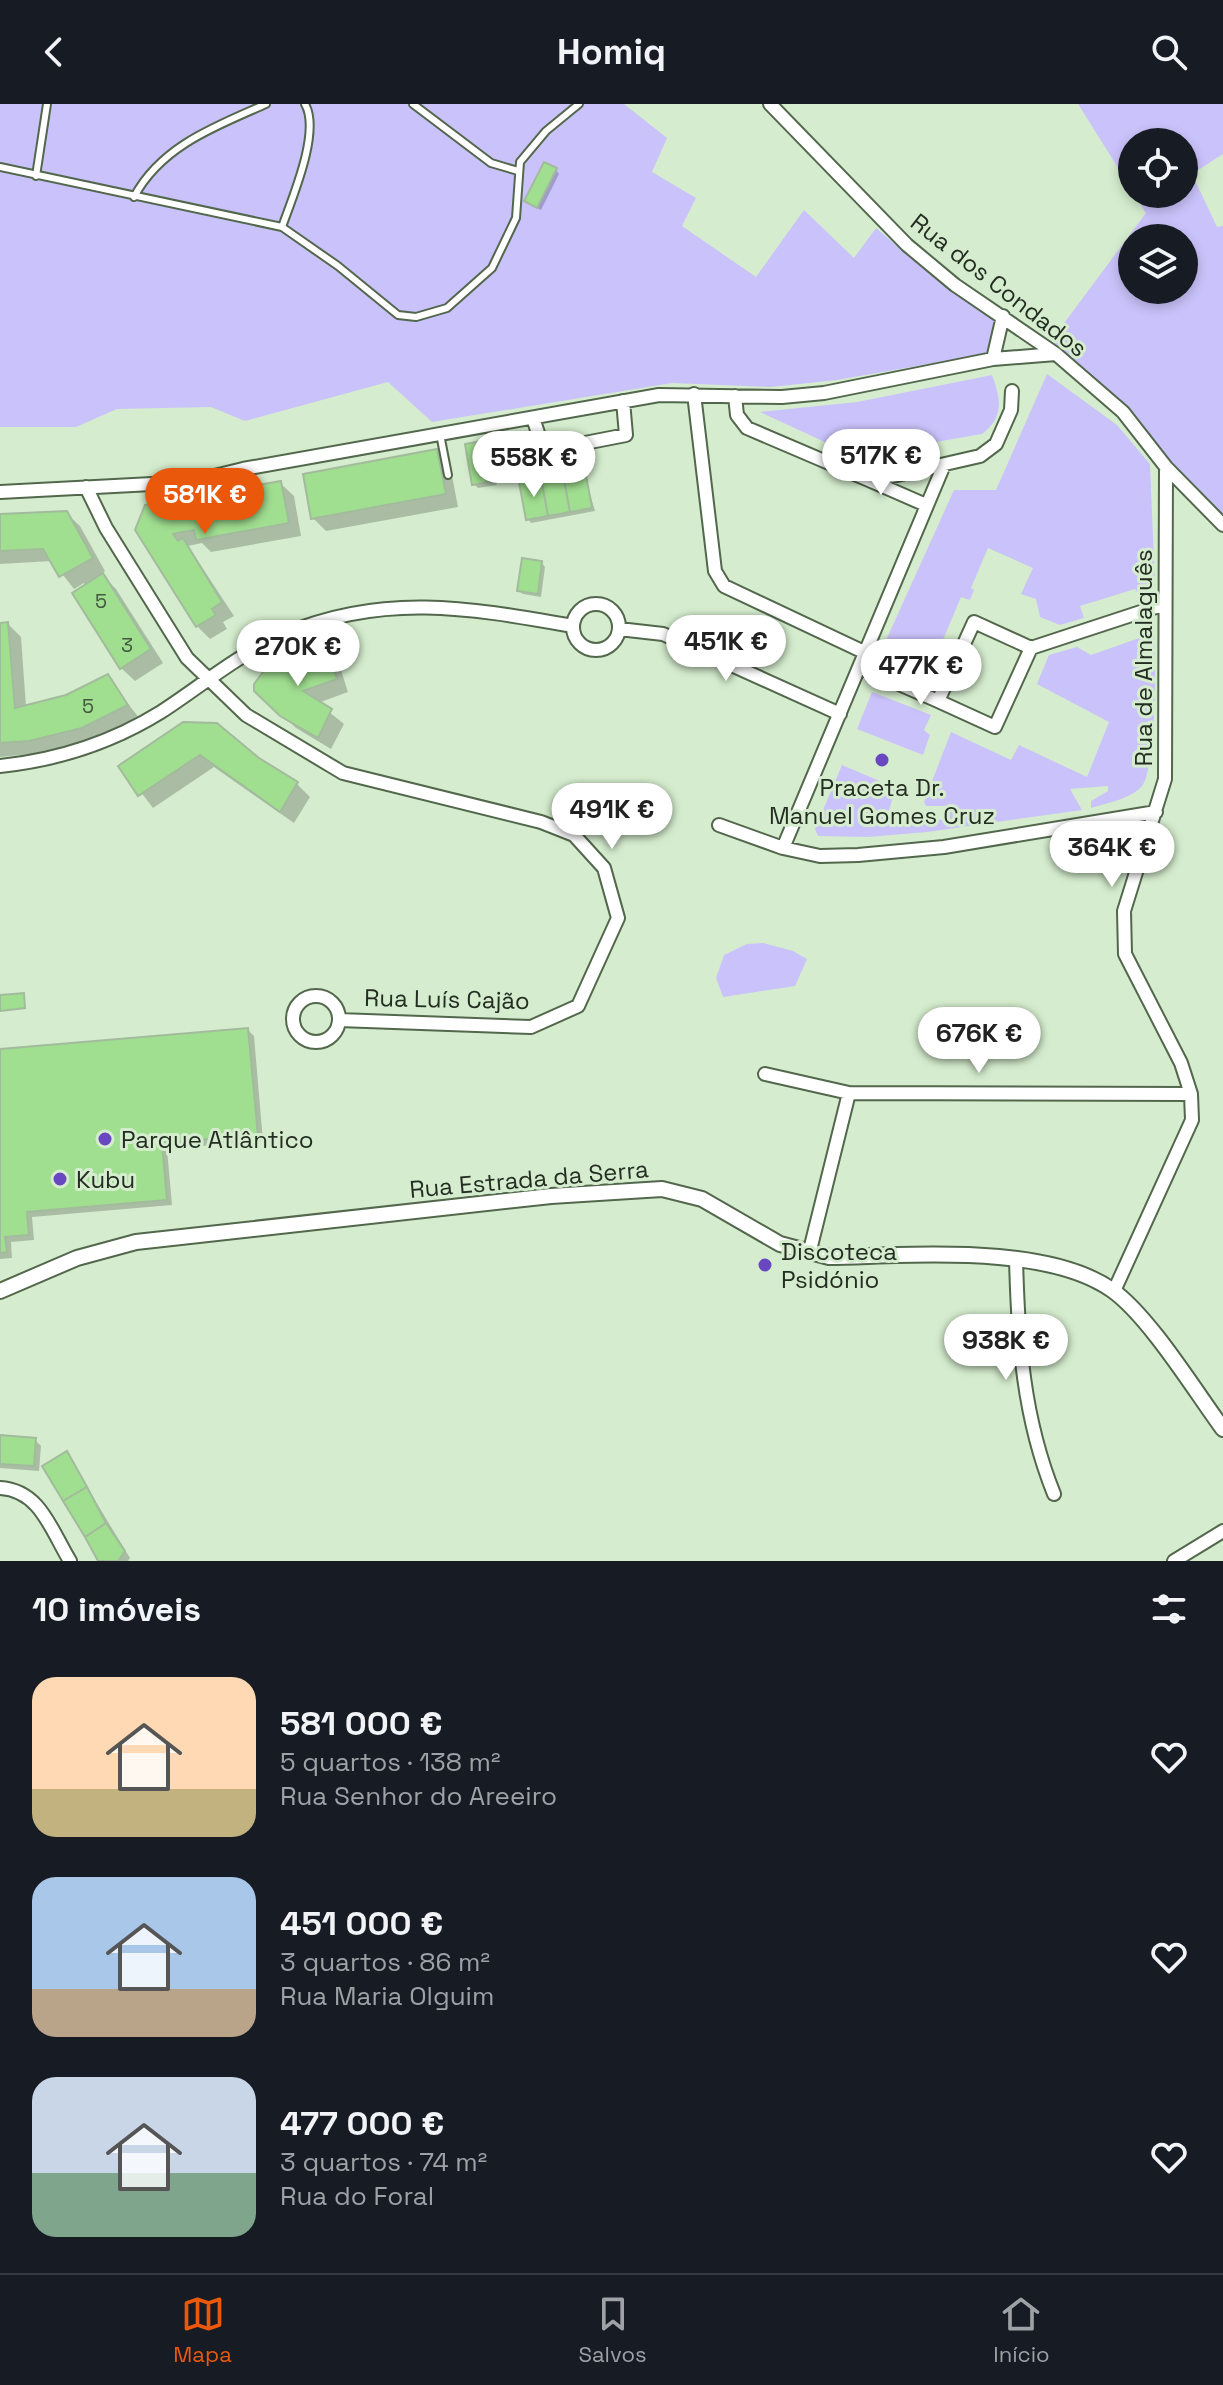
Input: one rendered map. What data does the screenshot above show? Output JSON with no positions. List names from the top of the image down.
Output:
{
  "streets": {
    "street": [
      "Rua dos Condados",
      "Rua de Almalaguês",
      "Rua Luís Cajão",
      "Rua Estrada da Serra"
    ]
  },
  "crossings": [
    ["Rua dos Condados", "Rua de Almalaguês"],
    ["Rua de Almalaguês", "Rua Estrada da Serra"]
  ],
  "places": [
    "Praceta Dr. Manuel Gomes Cruz",
    "Parque Atlântico",
    "Kubu",
    "Discoteca Psidónio"
  ],
  "house_numbers": ["5", "3", "5"],
  "page": {
    "header": "Homiq",
    "price": [
      "517K €",
      "558K €",
      "581K €",
      "451K €",
      "270K €",
      "477K €",
      "491K €",
      "364K €",
      "676K €",
      "938K €"
    ],
    "heading": "10 imóveis",
    "list": [
      {
        "name": "581 000 €",
        "note": "5 quartos · 138 m² · Rua Senhor do Areeiro"
      },
      {
        "name": "451 000 €",
        "note": "3 quartos · 86 m² · Rua Maria Olguim"
      },
      {
        "name": "477 000 €",
        "note": "3 quartos · 74 m² · Rua do Foral"
      }
    ],
    "tabs": ["Mapa", "Salvos", "Início"]
  }
}
